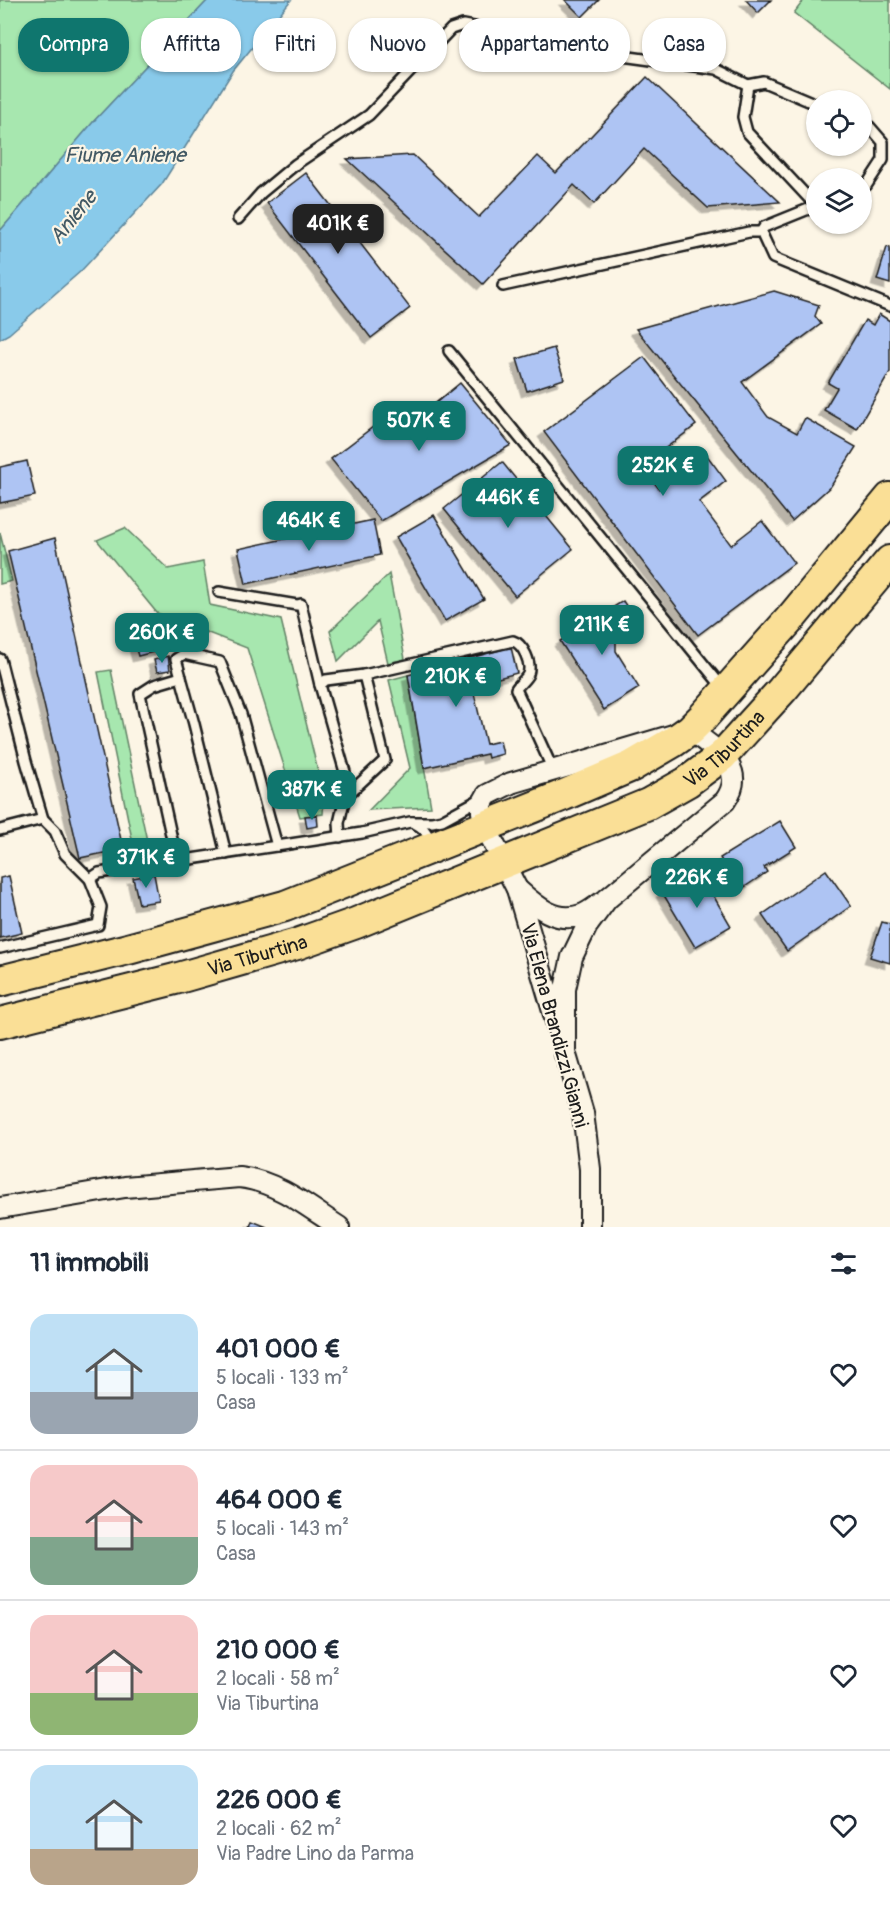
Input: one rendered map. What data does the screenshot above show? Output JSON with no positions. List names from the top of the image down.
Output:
{
  "streets": {
    "main road": ["Via Tiburtina"],
    "street": ["Via Elena Brandizzi Gianni"]
  },
  "crossings": [
    ["Via Tiburtina", "Via Elena Brandizzi Gianni"]
  ],
  "water": ["Fiume Aniene", "Aniene"],
  "page": {
    "chip": [
      "Compra",
      "Affitta",
      "Filtri",
      "Nuovo",
      "Appartamento",
      "Casa"
    ],
    "price": [
      "401K €",
      "507K €",
      "252K €",
      "446K €",
      "464K €",
      "211K €",
      "260K €",
      "210K €",
      "387K €",
      "371K €",
      "226K €"
    ],
    "heading": "11 immobili",
    "list": [
      {
        "name": "401 000 €",
        "note": "5 locali · 133 m² · Casa"
      },
      {
        "name": "464 000 €",
        "note": "5 locali · 143 m² · Casa"
      },
      {
        "name": "210 000 €",
        "note": "2 locali · 58 m² · Via Tiburtina"
      },
      {
        "name": "226 000 €",
        "note": "2 locali · 62 m² · Via Padre Lino da Parma"
      }
    ]
  }
}
